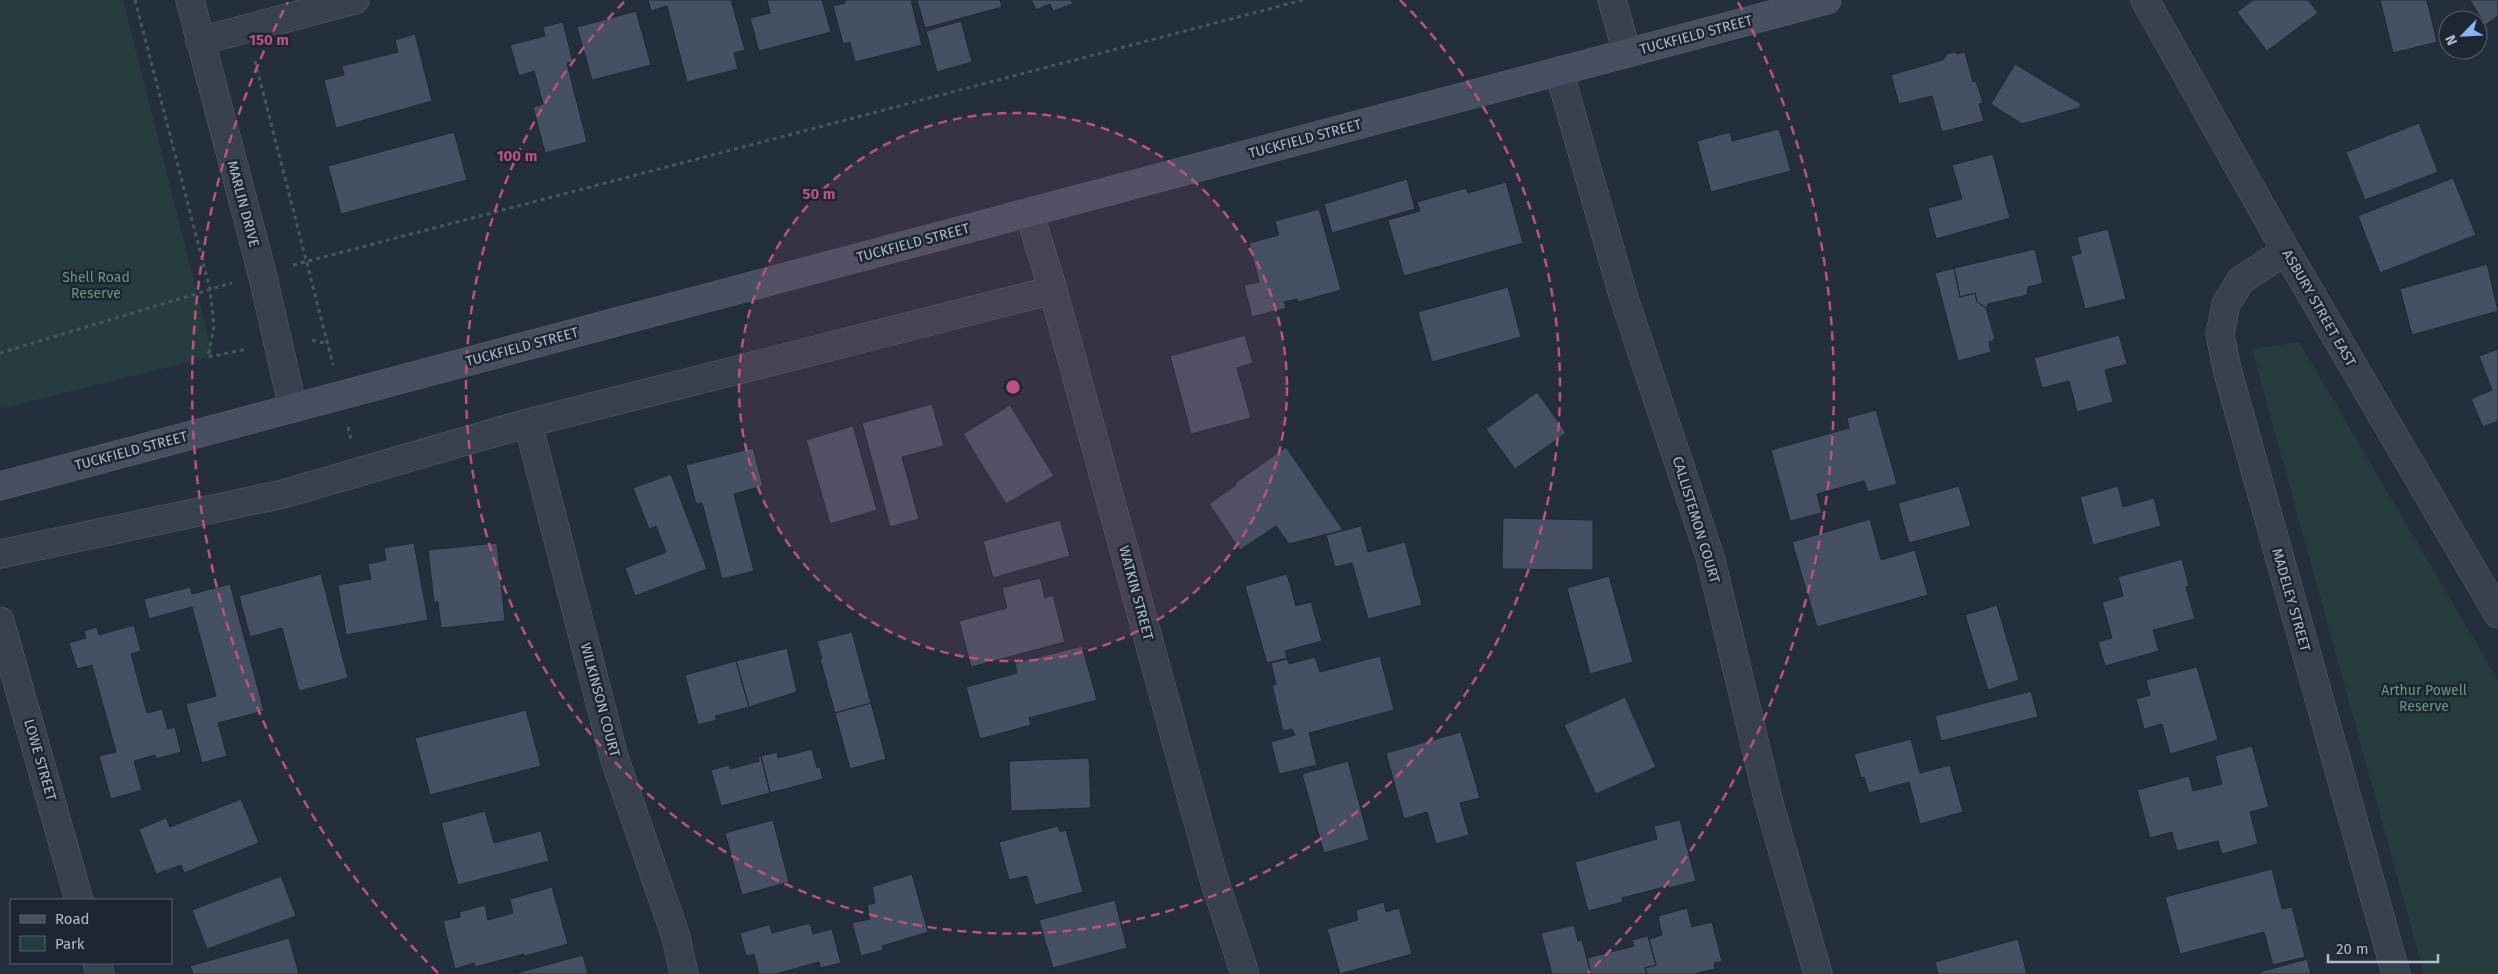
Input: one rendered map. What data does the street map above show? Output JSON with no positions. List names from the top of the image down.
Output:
{
  "streets": {
    "main road": ["TUCKFIELD STREET"],
    "street": [
      "MARLIN DRIVE",
      "ASBURY STREET EAST",
      "CALLISTEMON COURT",
      "WATKIN STREET",
      "MADELEY STREET",
      "WILKINSON COURT",
      "LOWE STREET"
    ]
  },
  "crossings": [
    ["TUCKFIELD STREET", "MARLIN DRIVE"],
    ["TUCKFIELD STREET", "CALLISTEMON COURT"],
    ["TUCKFIELD STREET", "WATKIN STREET"],
    ["ASBURY STREET EAST", "MADELEY STREET"]
  ],
  "parks": ["Shell Road Reserve", "Arthur Powell Reserve"],
  "legend": ["Road", "Park"],
  "scale_bar": "20 m",
  "north": "bottom left",
  "rings": ["150 m", "100 m", "50 m"]
}
